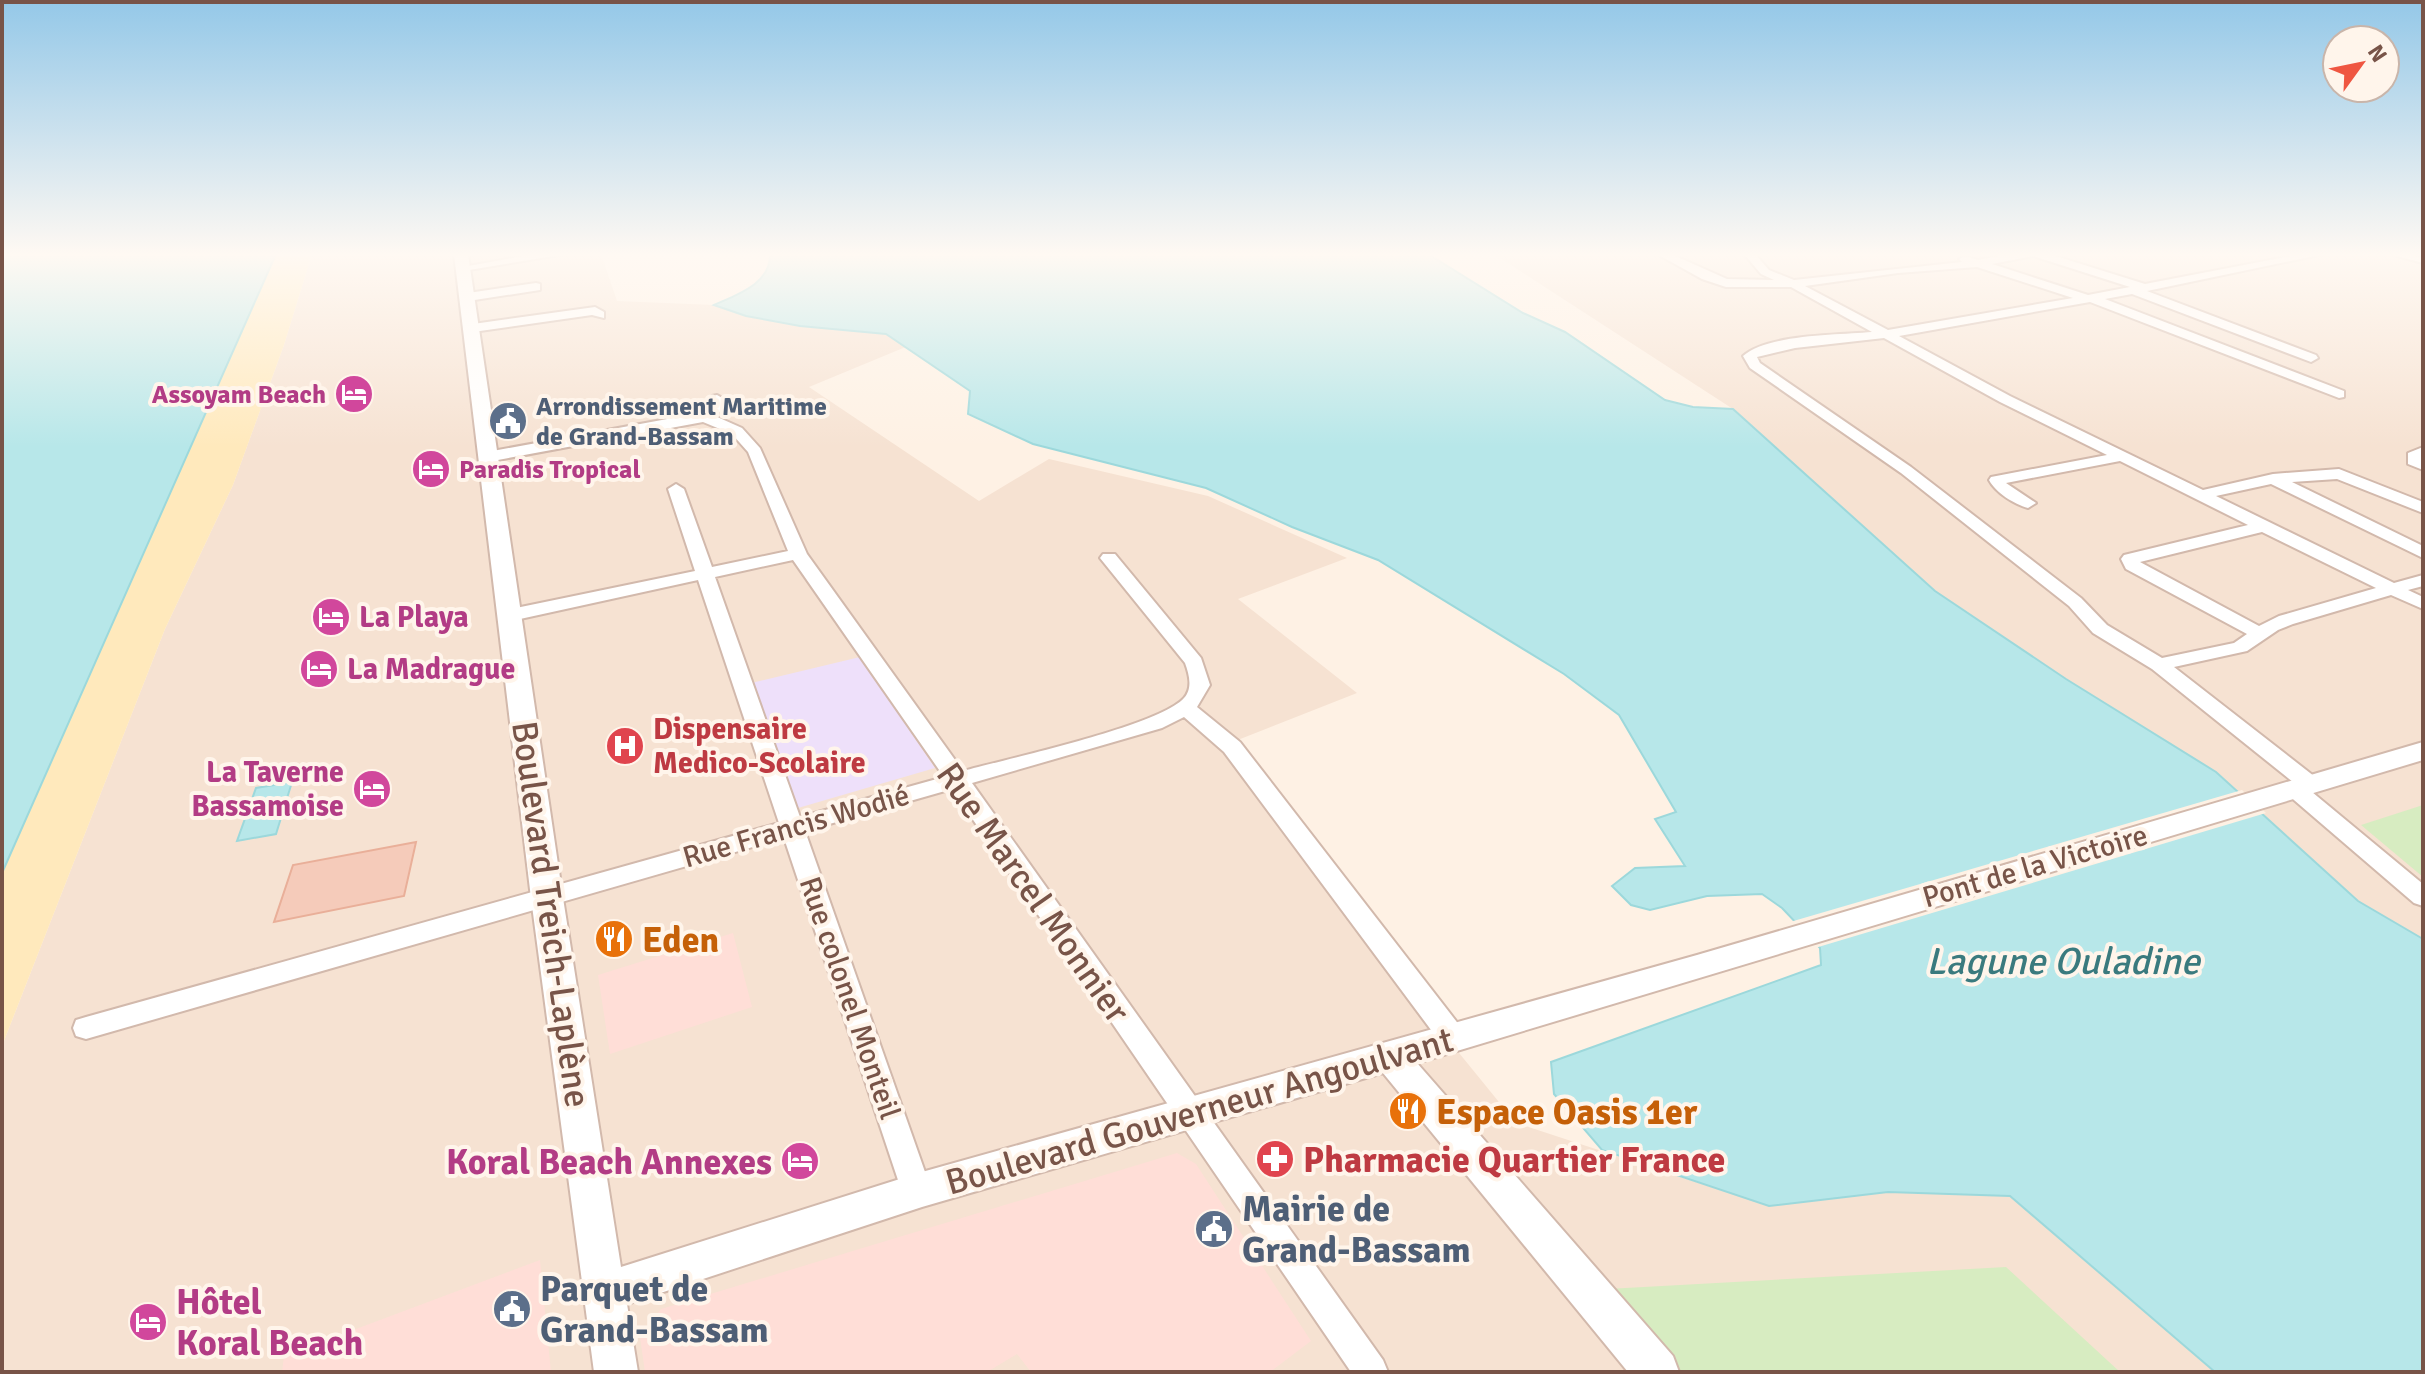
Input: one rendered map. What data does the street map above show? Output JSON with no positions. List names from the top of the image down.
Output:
{
  "streets": {
    "street": [
      "Rue Francis Wodié",
      "Pont de la Victoire",
      "Rue Marcel Monnier",
      "Boulevard Treich-Laplène",
      "Rue colonel Monteil",
      "Boulevard Gouverneur Angoulvant"
    ]
  },
  "crossings": [
    ["Rue Francis Wodié", "Rue Marcel Monnier"],
    ["Rue Francis Wodié", "Boulevard Treich-Laplène"],
    ["Rue Francis Wodié", "Rue colonel Monteil"],
    ["Pont de la Victoire", "Boulevard Gouverneur Angoulvant"],
    ["Rue Marcel Monnier", "Boulevard Treich-Laplène"],
    ["Rue Marcel Monnier", "Boulevard Gouverneur Angoulvant"],
    ["Boulevard Treich-Laplène", "Boulevard Gouverneur Angoulvant"],
    ["Rue colonel Monteil", "Boulevard Gouverneur Angoulvant"]
  ],
  "water": ["Lagune Ouladine"],
  "places": {
    "hotel": [
      "Assoyam Beach",
      "Paradis Tropical",
      "La Playa",
      "La Madrague",
      "La Taverne Bassamoise",
      "Koral Beach Annexes",
      "Hôtel Koral Beach"
    ],
    "public building": ["Arrondissement Maritime de Grand-Bassam", "Mairie de Grand-Bassam", "Parquet de Grand-Bassam"],
    "hospital": ["Dispensaire Medico-Scolaire"],
    "restaurant": ["Eden", "Espace Oasis 1er"],
    "pharmacy": ["Pharmacie Quartier France"]
  },
  "north": "top right"
}
